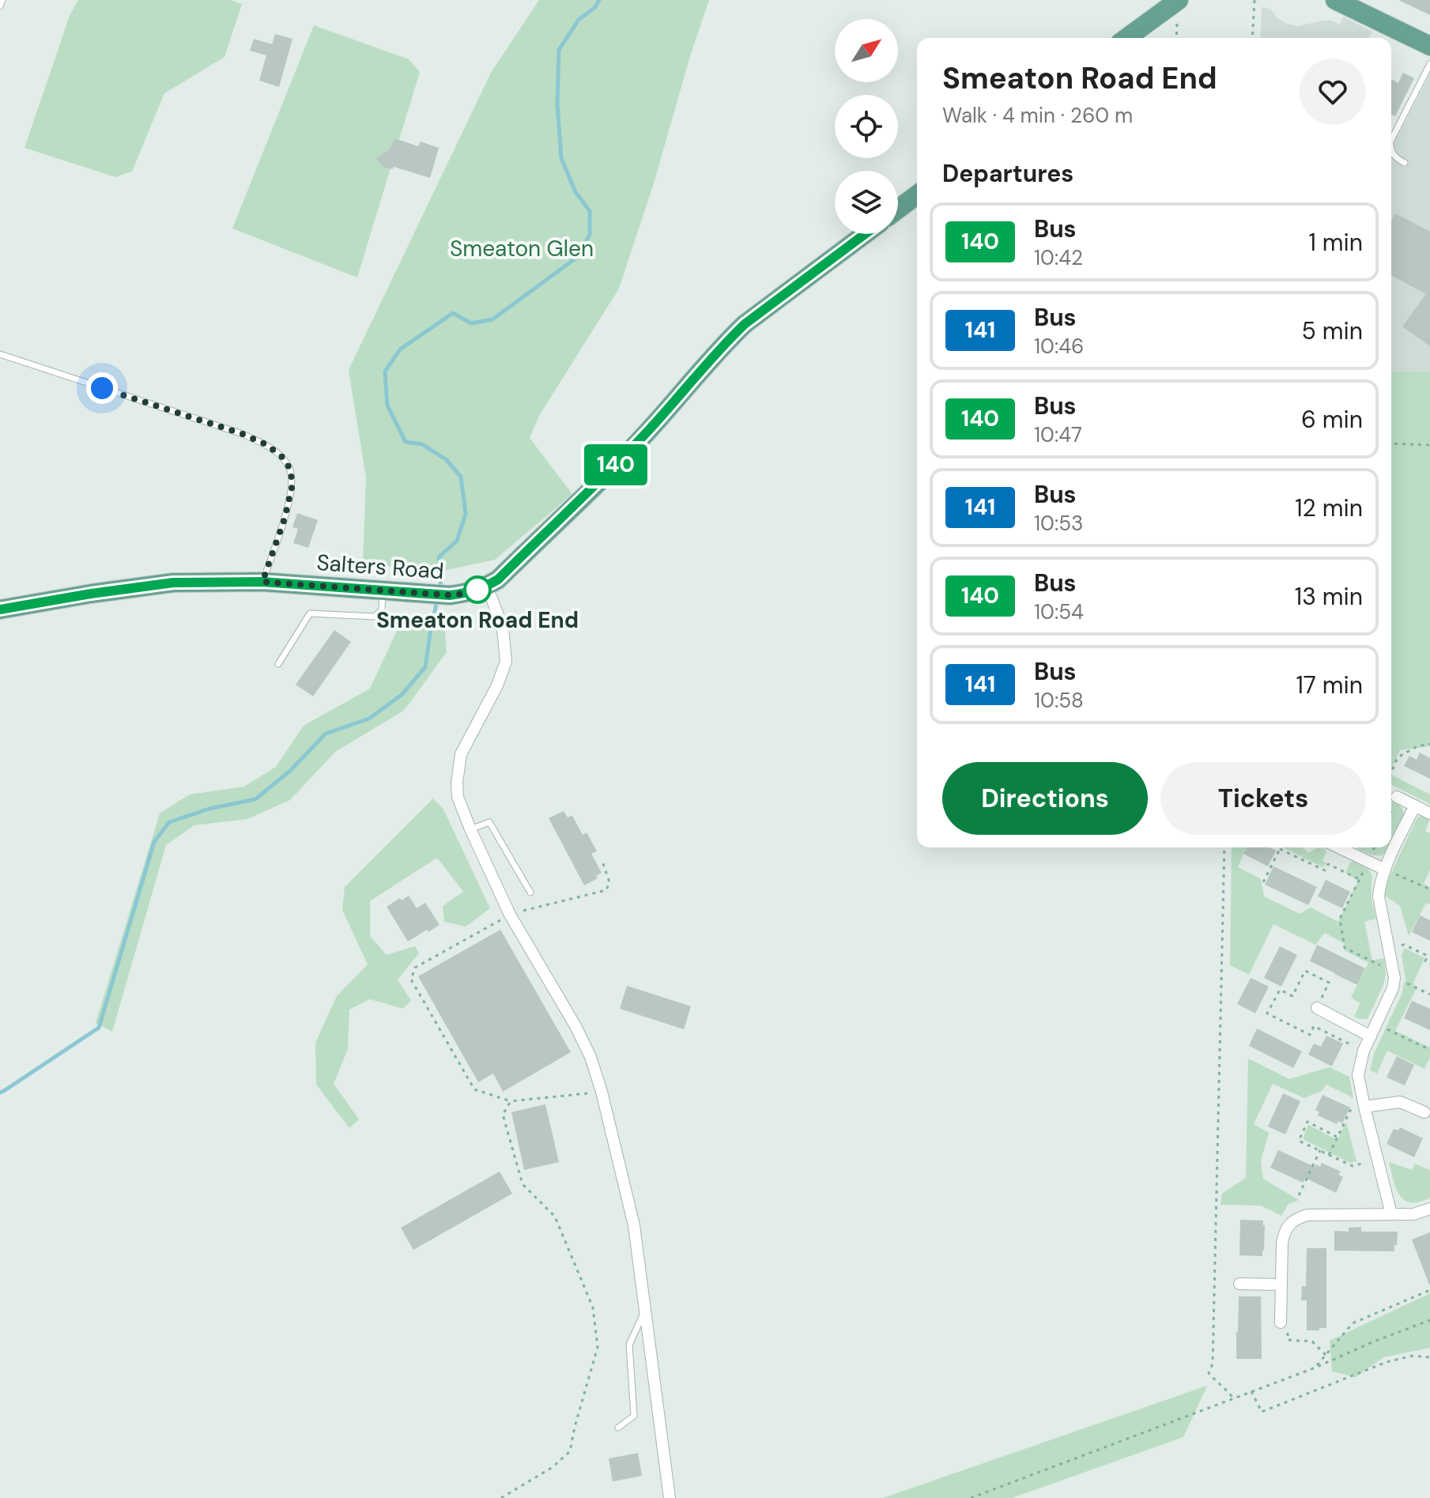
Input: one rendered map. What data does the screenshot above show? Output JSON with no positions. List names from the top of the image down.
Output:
{
  "streets": {
    "main road": ["Salters Road"]
  },
  "parks": ["Smeaton Glen"],
  "places": ["Smeaton Road End"],
  "lines": ["bus line 140"],
  "north": "top right",
  "page": {
    "on_map": "140",
    "heading": [
      ["Smeaton Road End", "Walk · 4 min · 260 m"],
      "Departures"
    ],
    "list": [
      {
        "mark": "140",
        "name": "Bus",
        "note": "10:42",
        "value": "1 min"
      },
      {
        "mark": "141",
        "name": "Bus",
        "note": "10:46",
        "value": "5 min"
      },
      {
        "mark": "140",
        "name": "Bus",
        "note": "10:47",
        "value": "6 min"
      },
      {
        "mark": "141",
        "name": "Bus",
        "note": "10:53",
        "value": "12 min"
      },
      {
        "mark": "140",
        "name": "Bus",
        "note": "10:54",
        "value": "13 min"
      },
      {
        "mark": "141",
        "name": "Bus",
        "note": "10:58",
        "value": "17 min"
      }
    ],
    "buttons": ["Directions", "Tickets"]
  }
}
